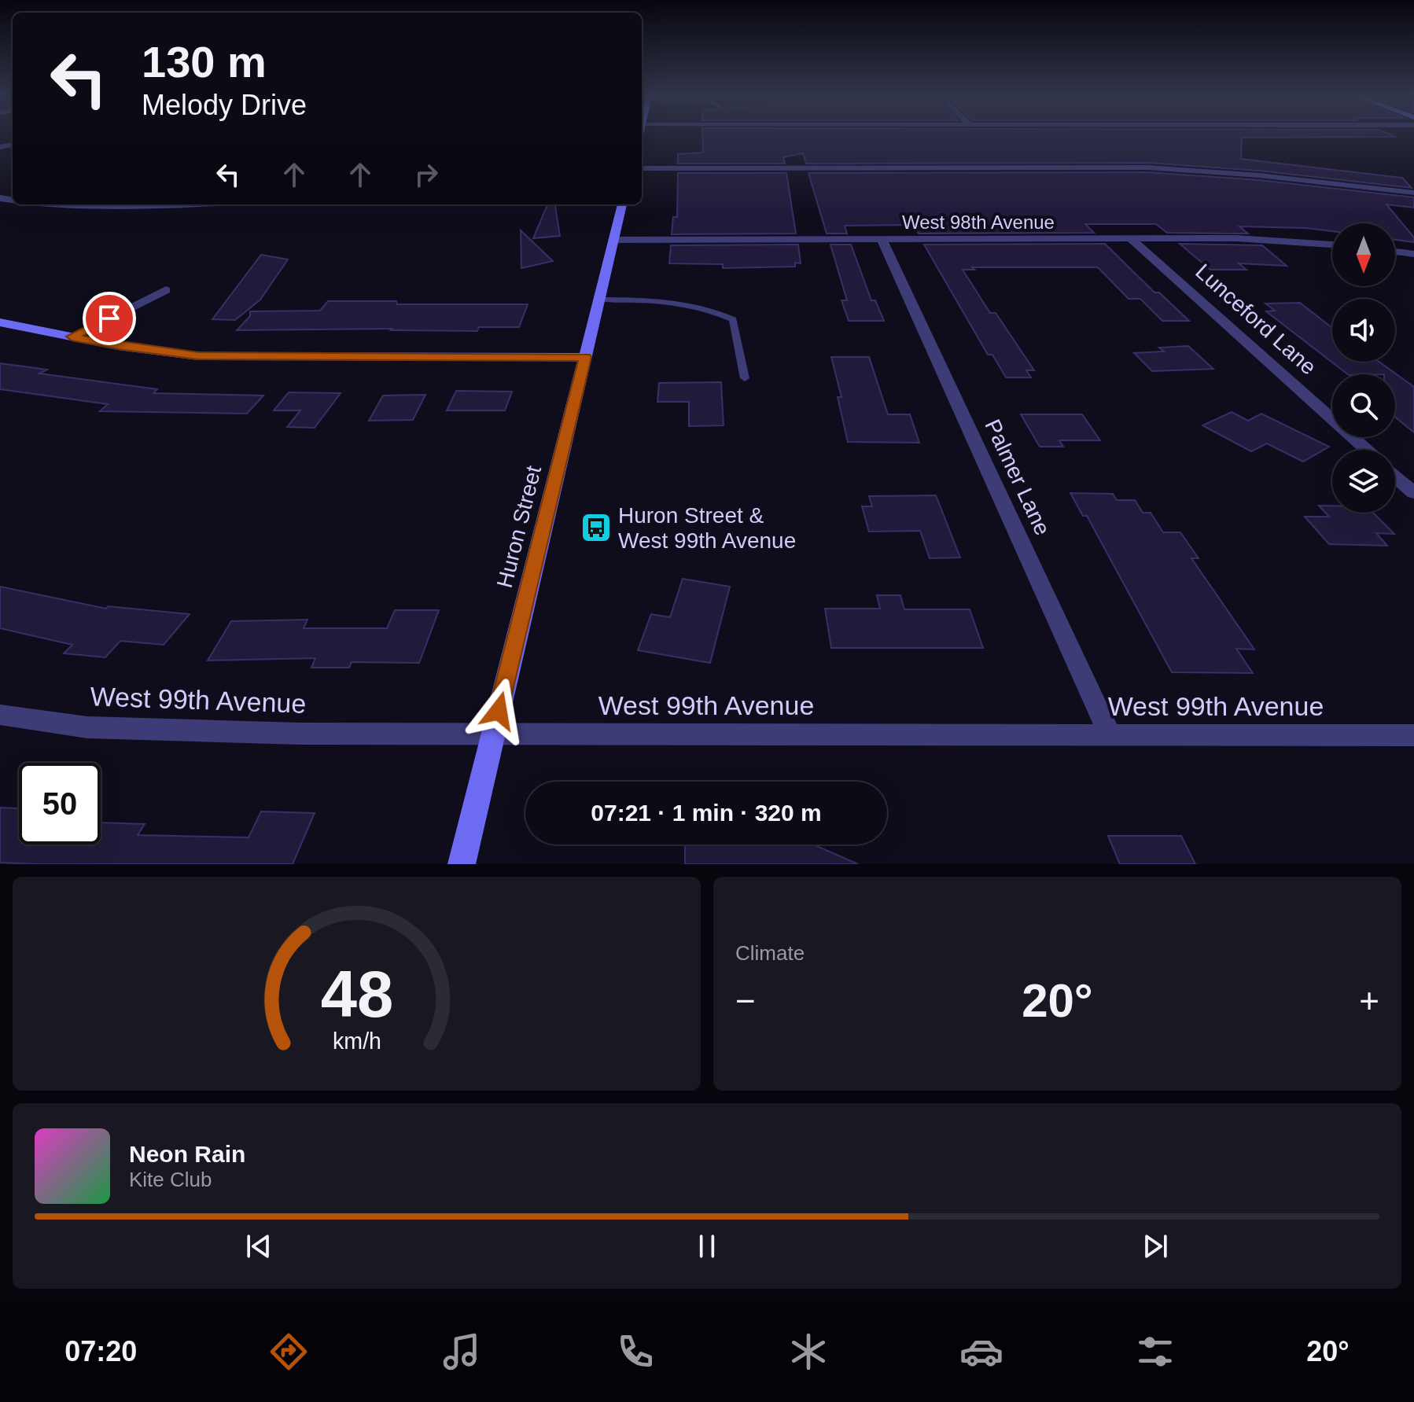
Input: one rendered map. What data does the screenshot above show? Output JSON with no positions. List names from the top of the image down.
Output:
{
  "streets": {
    "main road": ["Huron Street"],
    "street": [
      "West 98th Avenue",
      "Lunceford Lane",
      "Palmer Lane",
      "West 99th Avenue"
    ]
  },
  "crossings": [
    ["West 98th Avenue", "Lunceford Lane"],
    ["West 98th Avenue", "Palmer Lane"],
    ["West 98th Avenue", "Huron Street"],
    ["Palmer Lane", "West 99th Avenue"],
    ["Huron Street", "West 99th Avenue"]
  ],
  "places": {
    "bus stop": ["Huron Street & West 99th Avenue"]
  },
  "north": "bottom",
  "page": {
    "turn": ["130 m", "Melody Drive"],
    "limit": "50",
    "trip": "07:21 · 1 min · 320 m",
    "tile": "Climate",
    "heat": ["−", "20°", "+"],
    "song": ["Neon Rain", "Kite Club"],
    "tabs": ["07:20", "20°"],
    "gauge": ["48", "km/h"]
  }
}
